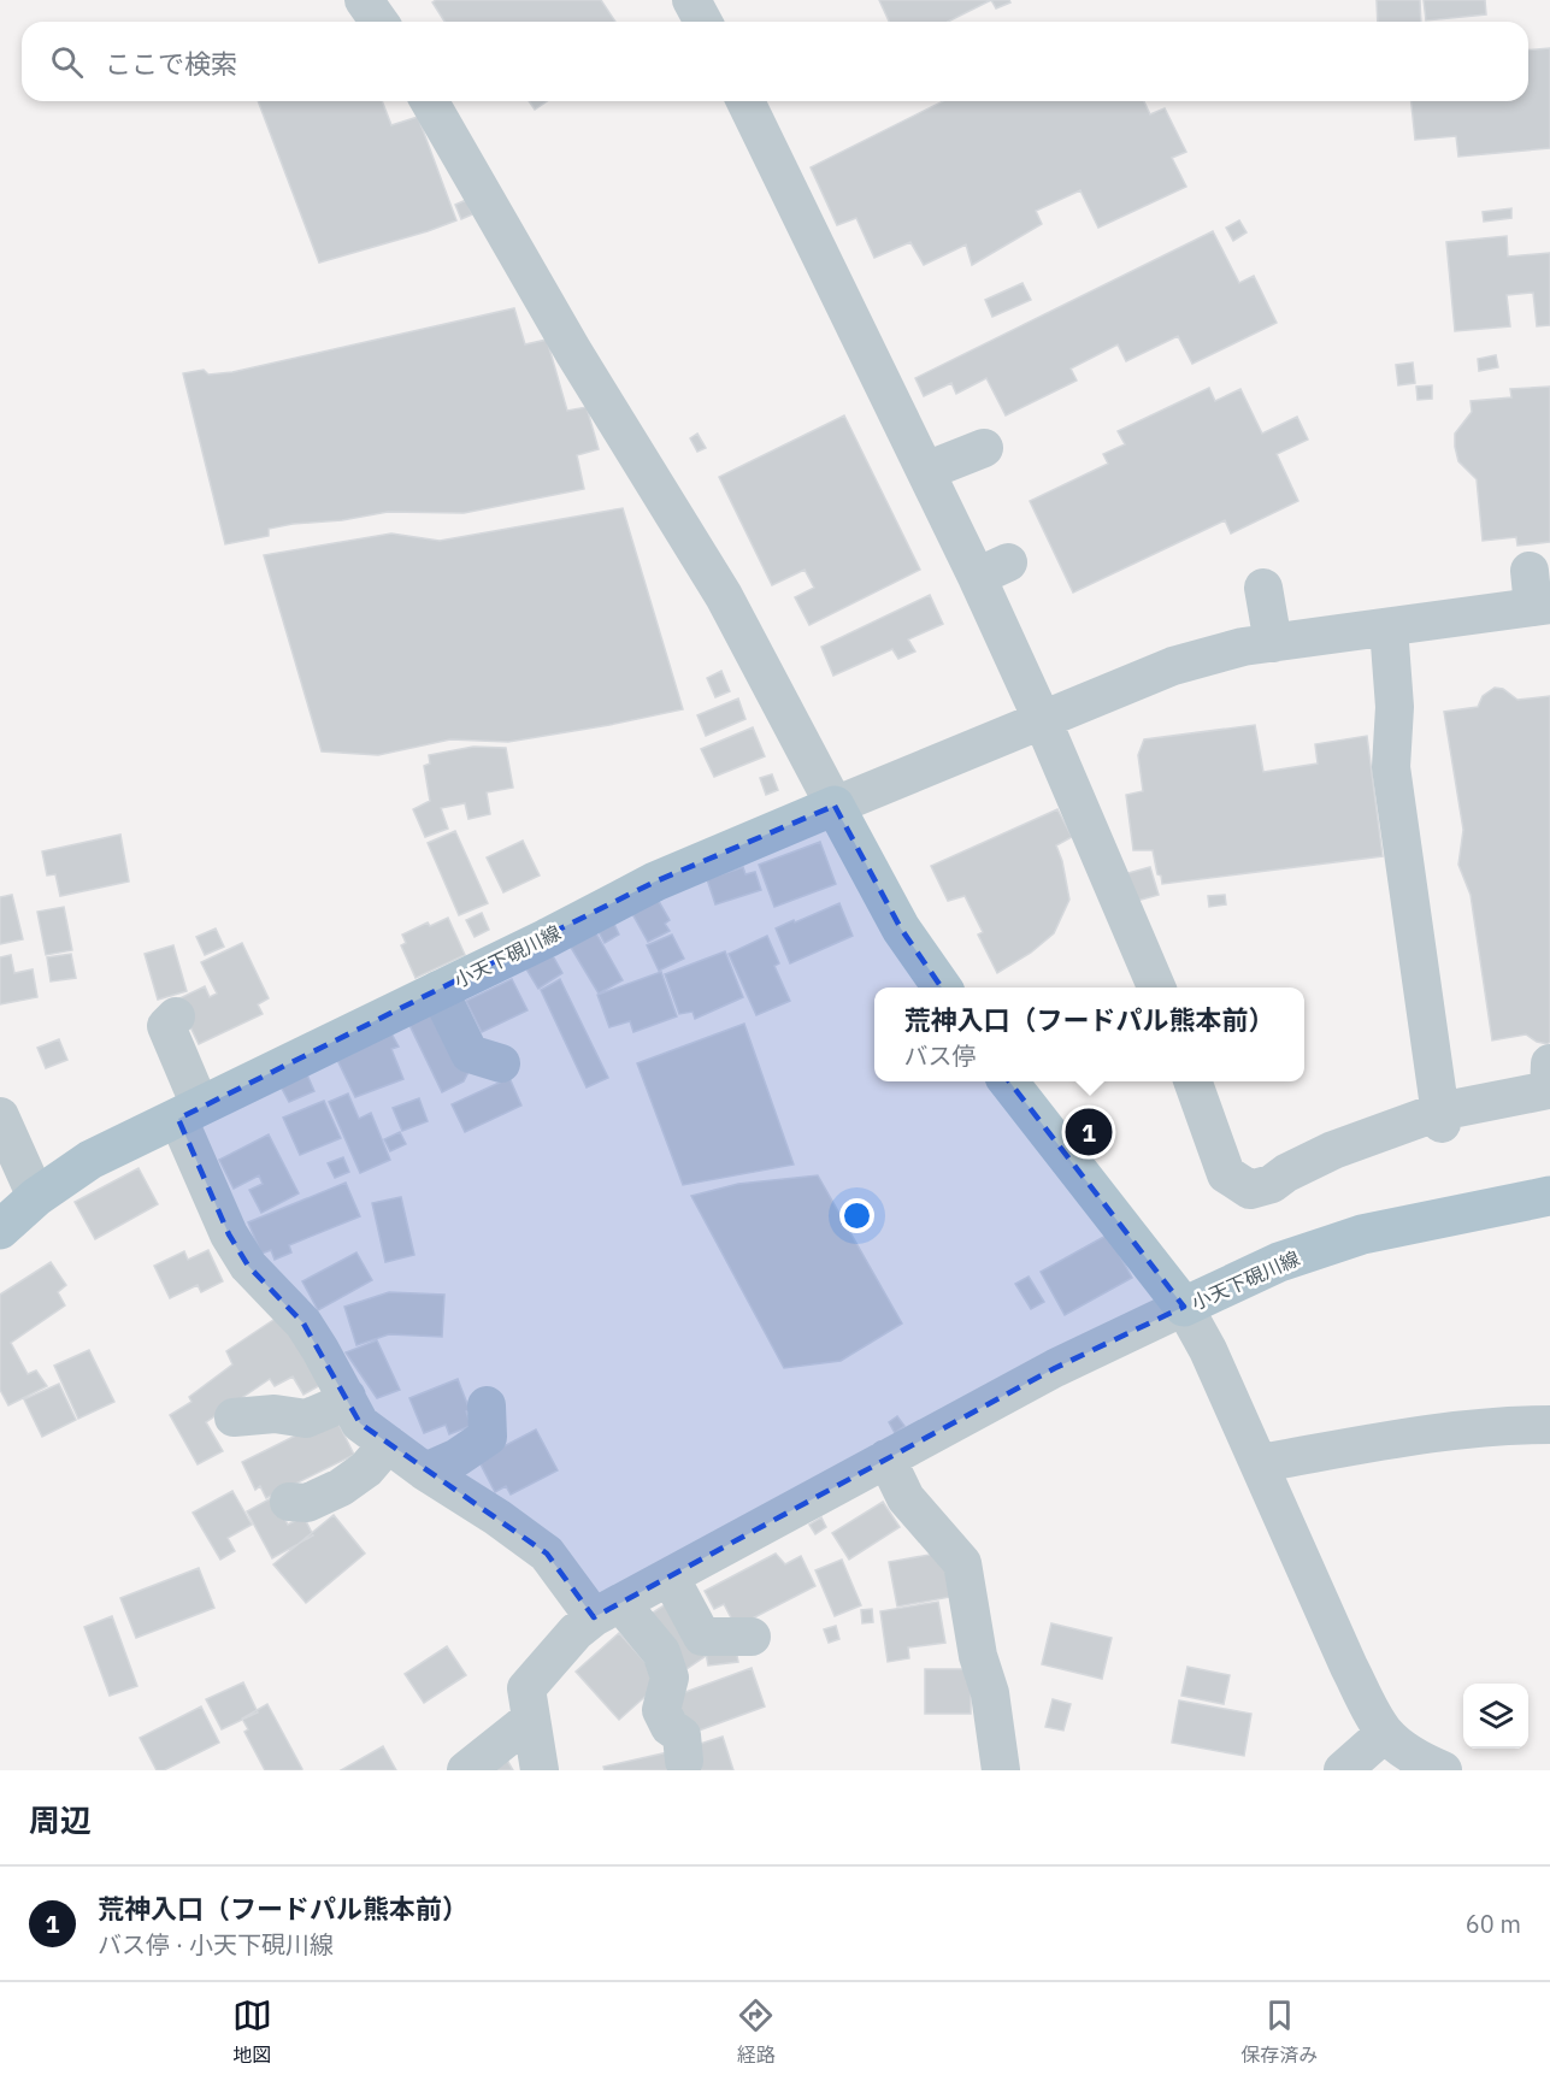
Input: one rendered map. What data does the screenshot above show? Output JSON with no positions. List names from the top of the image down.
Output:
{
  "streets": {
    "main road": ["小天下硯川線"]
  },
  "page": {
    "search": "ここで検索",
    "popup": ["荒神入口（フードパル熊本前）", "バス停"],
    "pins": "1",
    "heading": "周辺",
    "list": [
      {
        "mark": "1",
        "name": "荒神入口（フードパル熊本前）",
        "note": "バス停 · 小天下硯川線",
        "value": "60 m"
      }
    ],
    "nav": ["地図", "経路", "保存済み"]
  }
}
